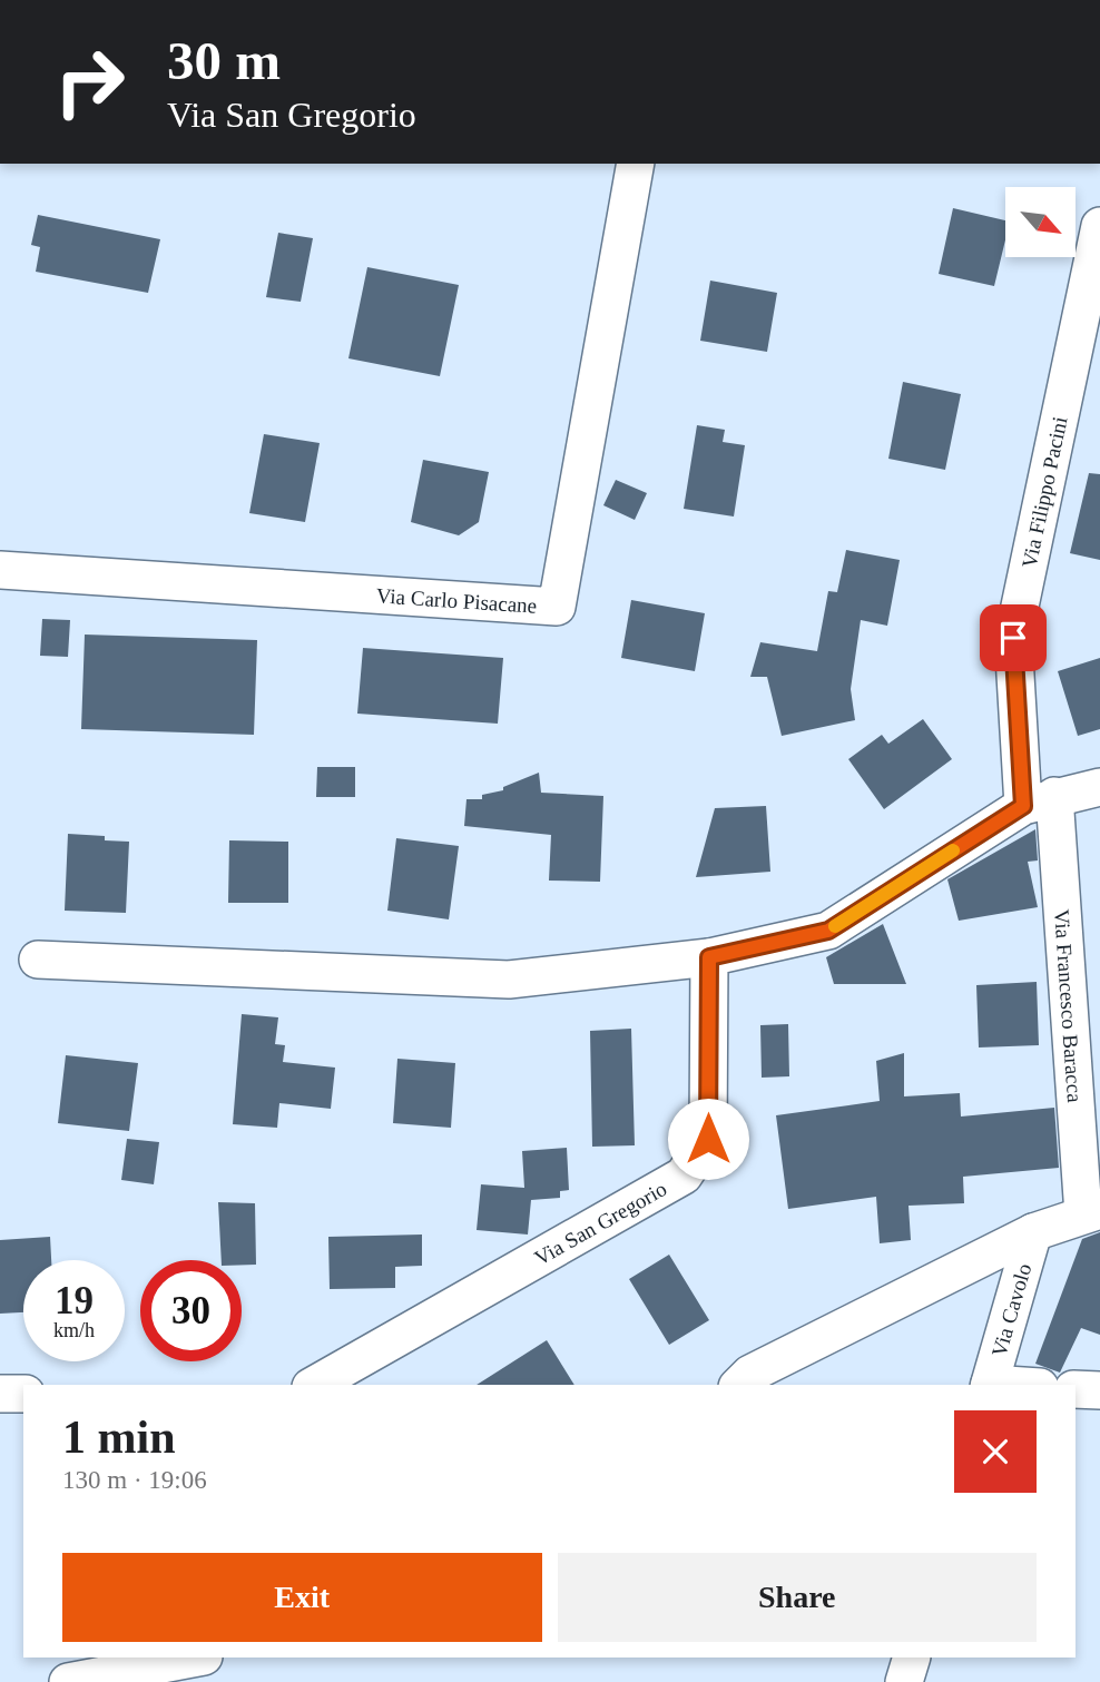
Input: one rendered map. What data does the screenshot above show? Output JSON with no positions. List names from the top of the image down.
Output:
{
  "streets": {
    "street": [
      "Via Filippo Pacini",
      "Via Carlo Pisacane",
      "Via Francesco Baracca",
      "Via San Gregorio",
      "Via Cavolo"
    ]
  },
  "crossings": [
    ["Via Filippo Pacini", "Via Francesco Baracca"]
  ],
  "north": "bottom right",
  "page": {
    "turn": ["30 m", "Via San Gregorio"],
    "speed": "19 km/h",
    "limit": "30",
    "heading": ["1 min", "130 m · 19:06"],
    "buttons": ["Exit", "Share"]
  }
}
